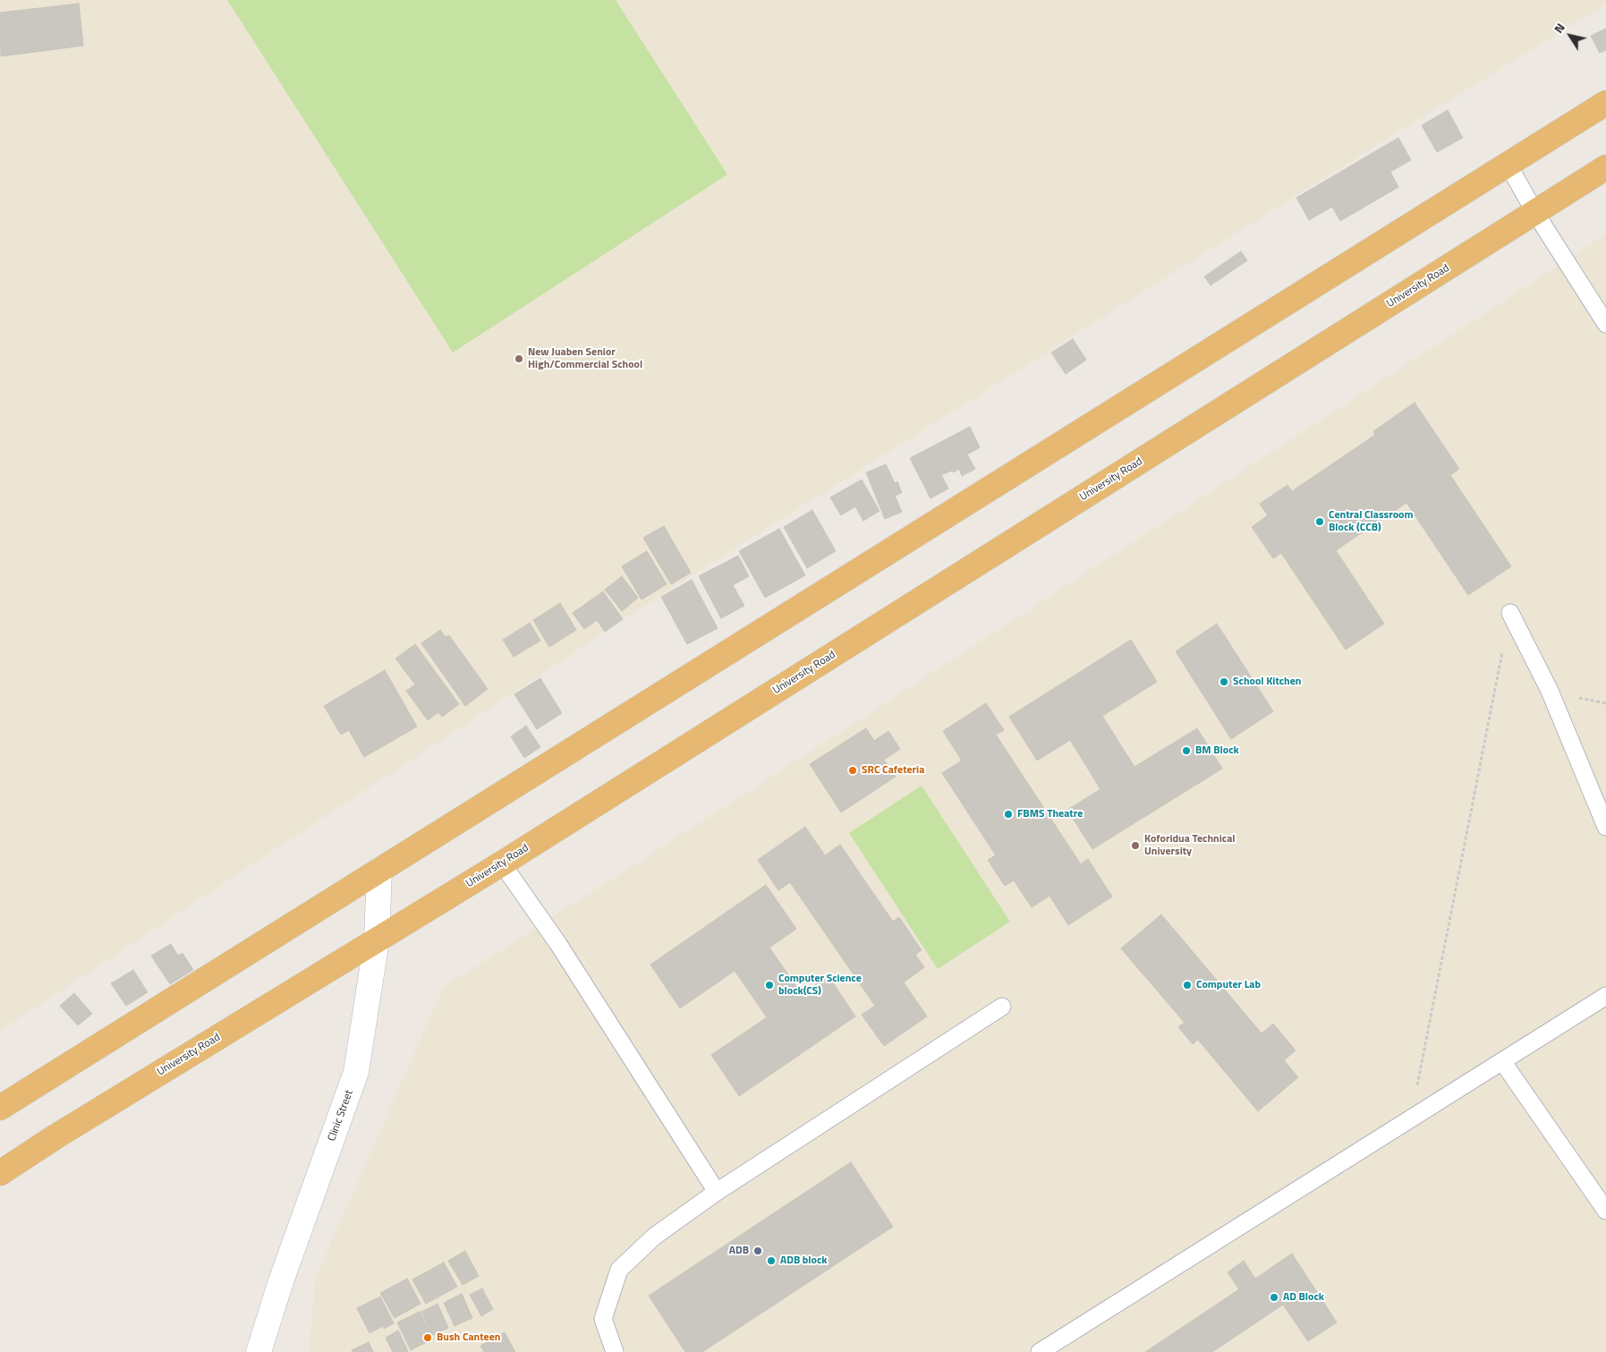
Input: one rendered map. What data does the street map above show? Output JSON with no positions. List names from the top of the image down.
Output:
{
  "streets": {
    "highway": ["University Road"],
    "street": ["Clinic Street"]
  },
  "crossings": [
    ["University Road", "Clinic Street"]
  ],
  "places": [
    "New Juaben Senior High/Commercial School",
    "Central Classroom Block (CCB)",
    "School Kitchen",
    "BM Block",
    "SRC Cafeteria",
    "FBMS Theatre",
    "Koforidua Technical University",
    "Computer Science block(CS)",
    "Computer Lab",
    "ADB",
    "ADB block",
    "AD Block",
    "Bush Canteen"
  ],
  "north": "top left"
}
